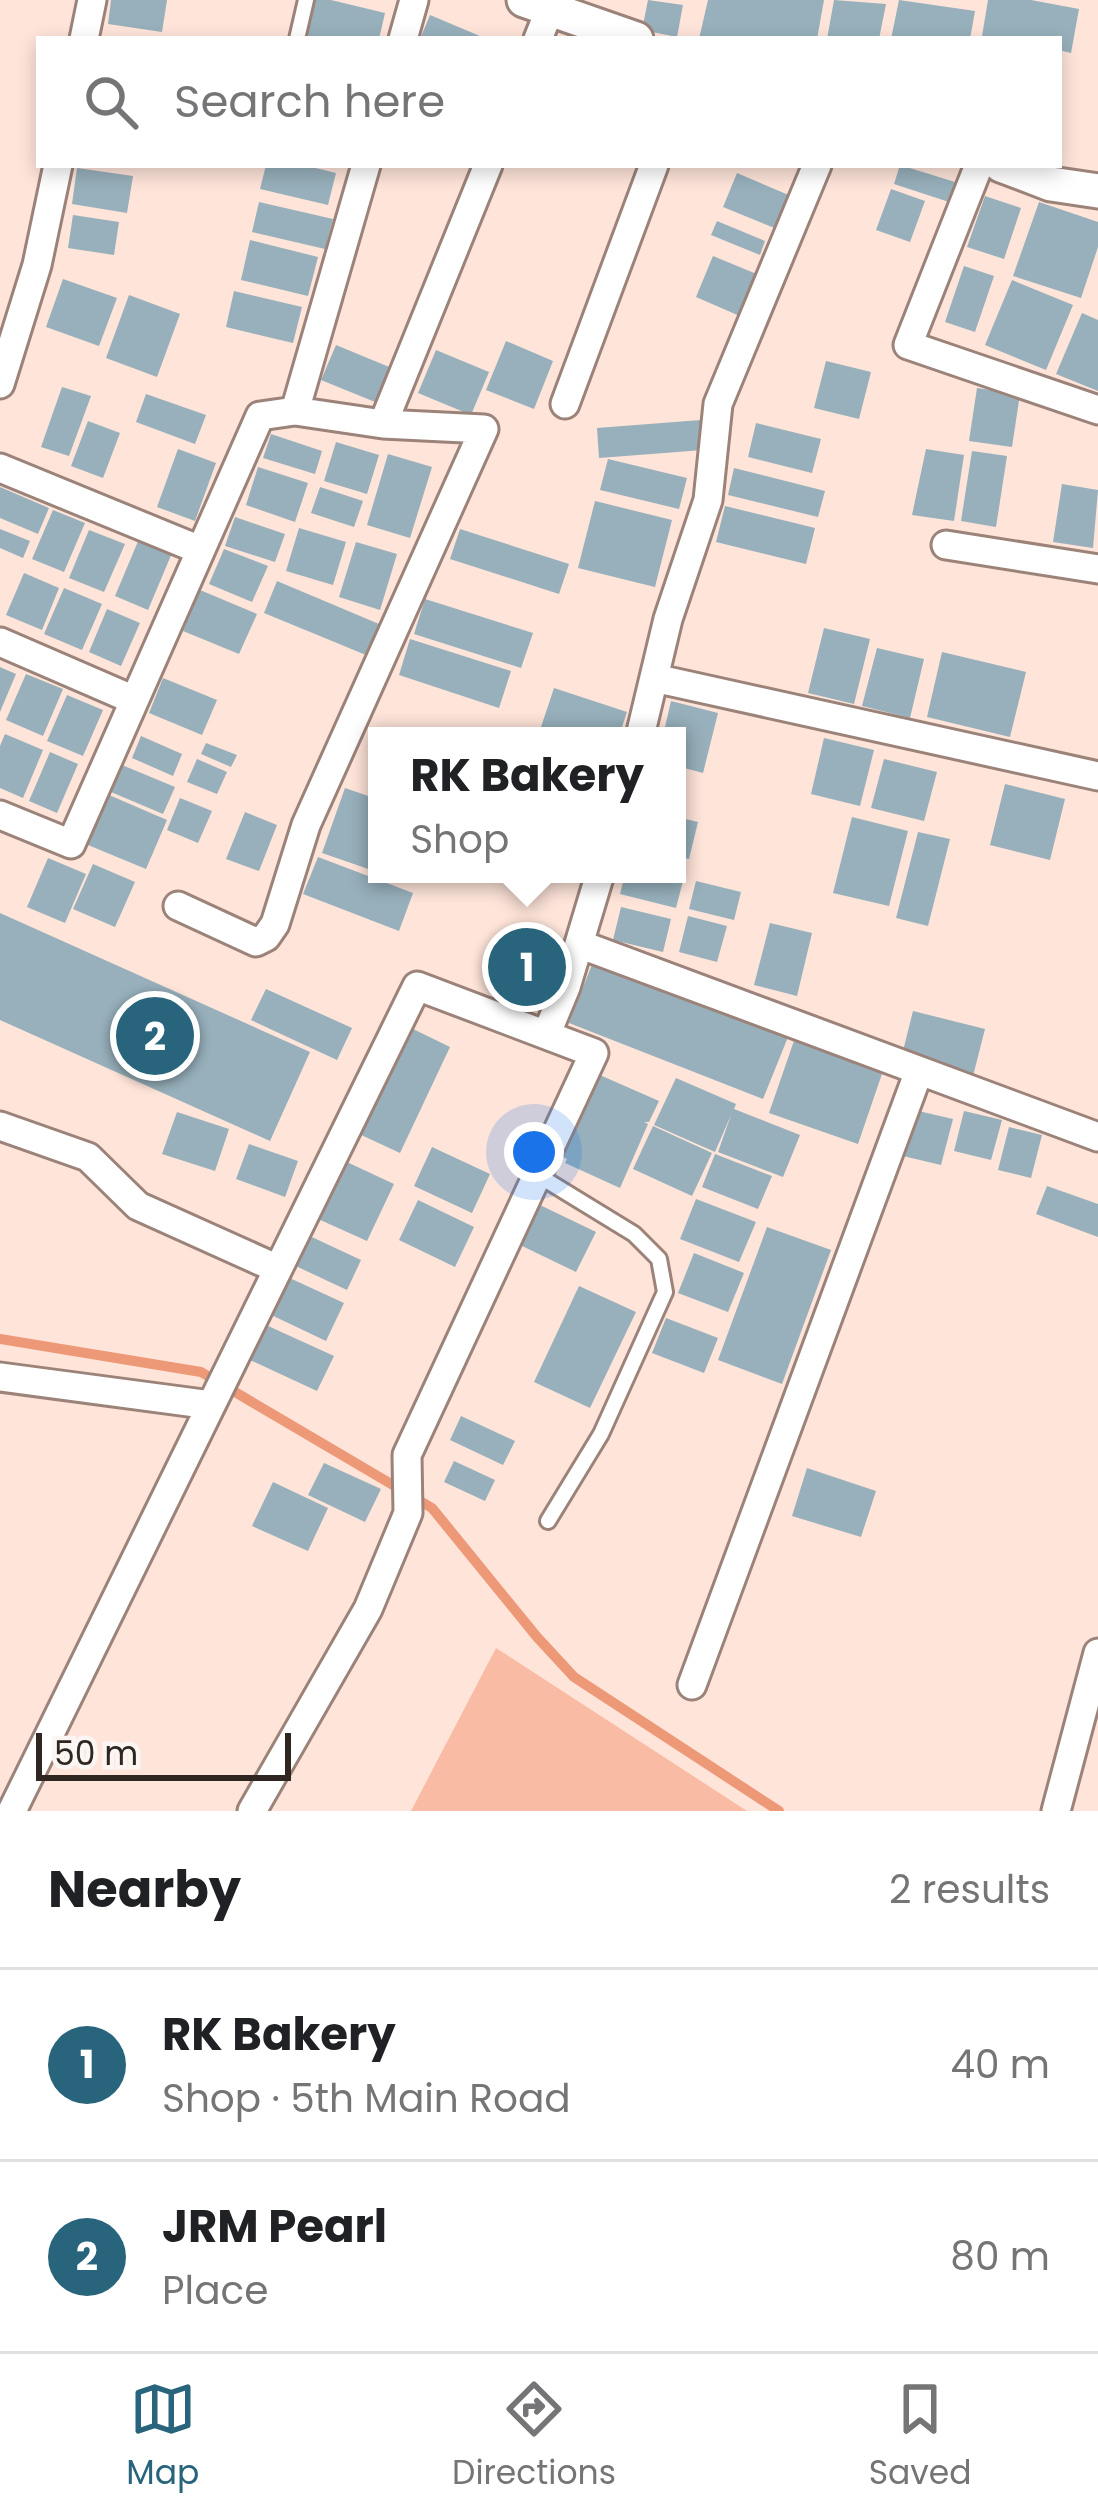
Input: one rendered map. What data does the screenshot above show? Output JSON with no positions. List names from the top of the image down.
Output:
{
  "scale_bar": "50 m",
  "page": {
    "search": "Search here",
    "popup": ["RK Bakery", "Shop"],
    "pins": ["1", "2"],
    "scale": "50 m",
    "heading": ["Nearby", "2 results"],
    "list": [
      {
        "mark": "1",
        "name": "RK Bakery",
        "note": "Shop · 5th Main Road",
        "value": "40 m"
      },
      {
        "mark": "2",
        "name": "JRM Pearl",
        "note": "Place",
        "value": "80 m"
      }
    ],
    "nav": ["Map", "Directions", "Saved"]
  }
}
